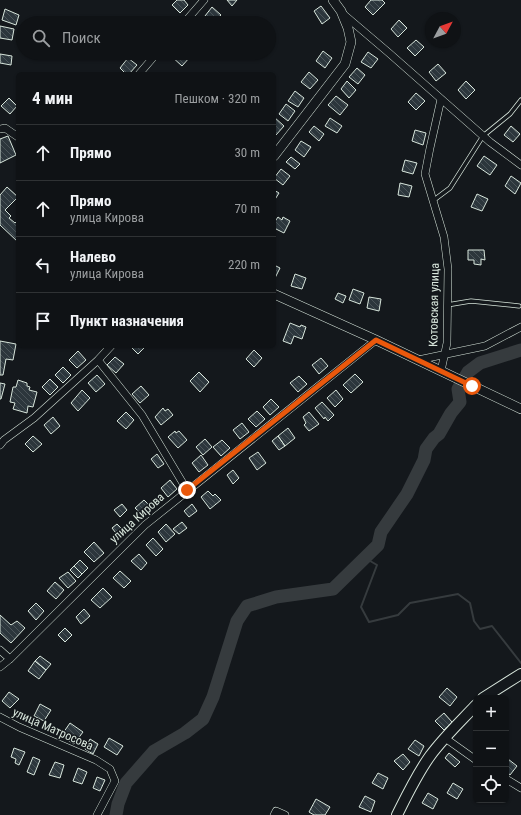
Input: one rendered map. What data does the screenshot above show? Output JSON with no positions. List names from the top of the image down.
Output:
{
  "streets": {
    "street": ["Котовская улица", "улица Кирова", "улица Матросова"]
  },
  "north": "top right",
  "page": {
    "search": "Поиск",
    "heading": ["4 мин", "Пешком · 320 m"],
    "list": [
      ["Прямо", "30 m"],
      ["Прямо", "улица Кирова", "70 m"],
      ["Налево", "улица Кирова", "220 m"],
      "Пункт назначения"
    ],
    "map_buttons": ["+", "−"]
  }
}
